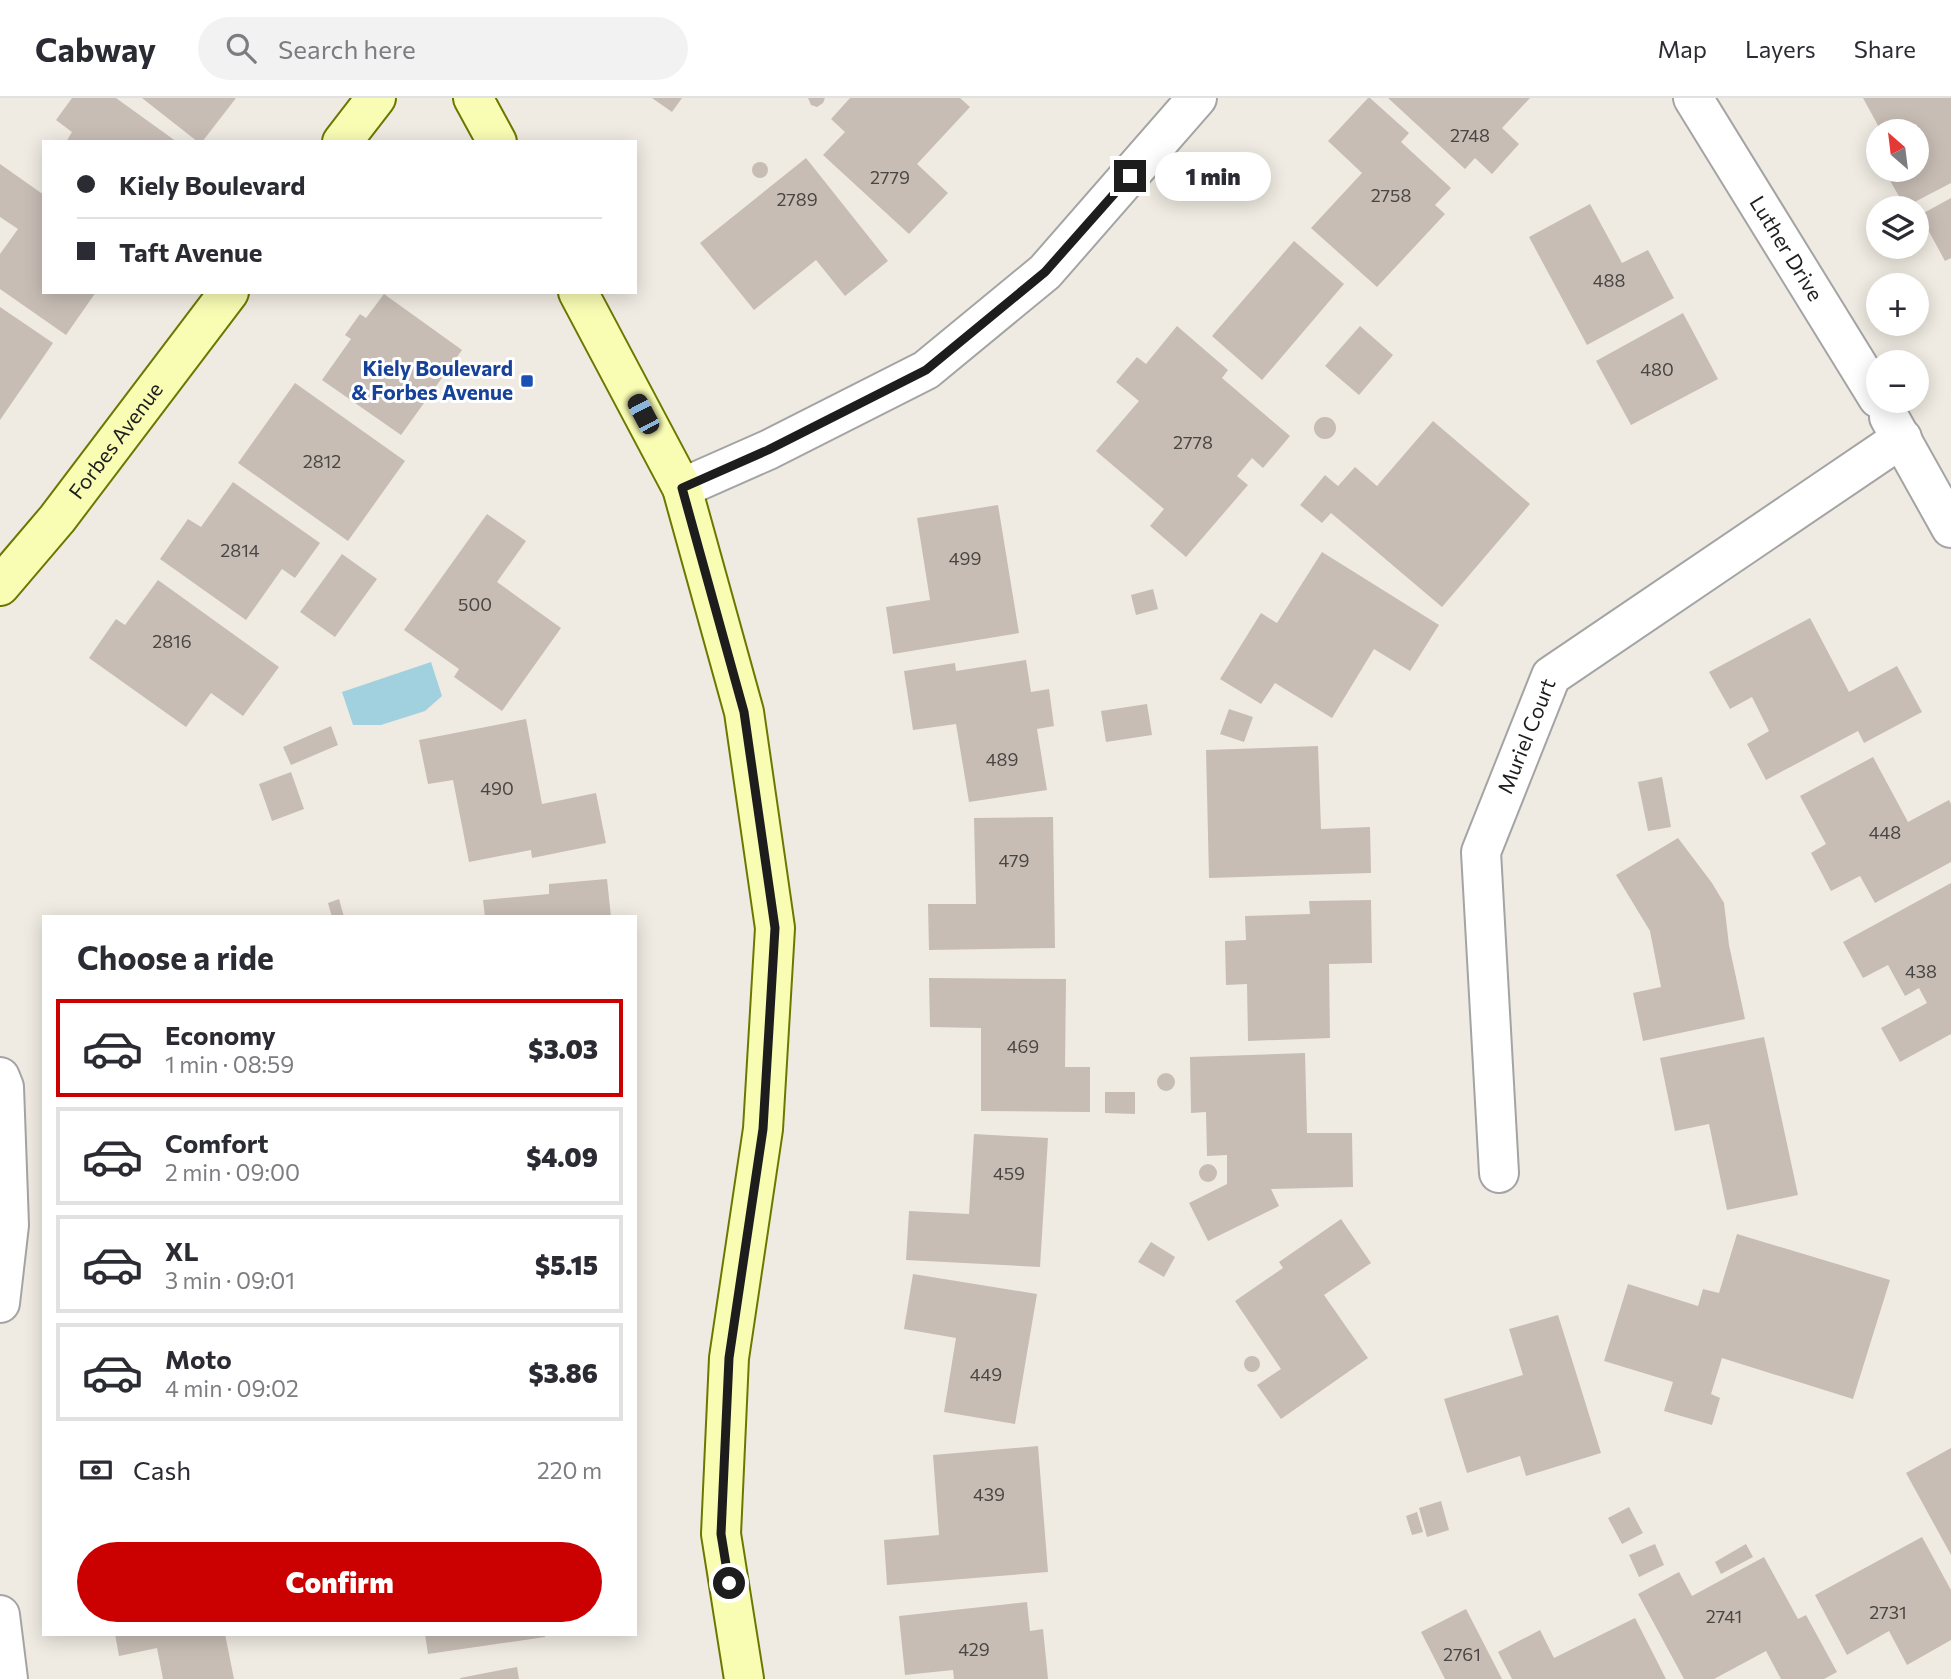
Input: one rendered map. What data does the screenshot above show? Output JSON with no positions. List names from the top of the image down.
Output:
{
  "streets": {
    "main road": ["Forbes Avenue"],
    "street": ["Luther Drive", "Muriel Court"]
  },
  "crossings": [
    ["Luther Drive", "Muriel Court"]
  ],
  "places": {
    "transit": ["Kiely Boulevard & Forbes Avenue"]
  },
  "house_numbers": [
    "2748",
    "2779",
    "2758",
    "2789",
    "488",
    "480",
    "2778",
    "2812",
    "2814",
    "499",
    "500",
    "2816",
    "489",
    "490",
    "448",
    "479",
    "438",
    "469",
    "459",
    "449",
    "439",
    "2731",
    "2741",
    "429",
    "2761"
  ],
  "north": "top left",
  "page": {
    "header": "Cabway",
    "search": "Search here",
    "nav": ["Map", "Layers", "Share"],
    "map_buttons": ["+", "−"],
    "banner": ["Kiely Boulevard", "Taft Avenue"],
    "bubble": "1 min",
    "heading": "Choose a ride",
    "list": [
      {
        "name": "Economy",
        "note": "1 min · 08:59",
        "value": "$3.03"
      },
      {
        "name": "Comfort",
        "note": "2 min · 09:00",
        "value": "$4.09"
      },
      {
        "name": "XL",
        "note": "3 min · 09:01",
        "value": "$5.15"
      },
      {
        "name": "Moto",
        "note": "4 min · 09:02",
        "value": "$3.86"
      }
    ],
    "pay": ["Cash", "220 m"],
    "buttons": "Confirm"
  }
}
